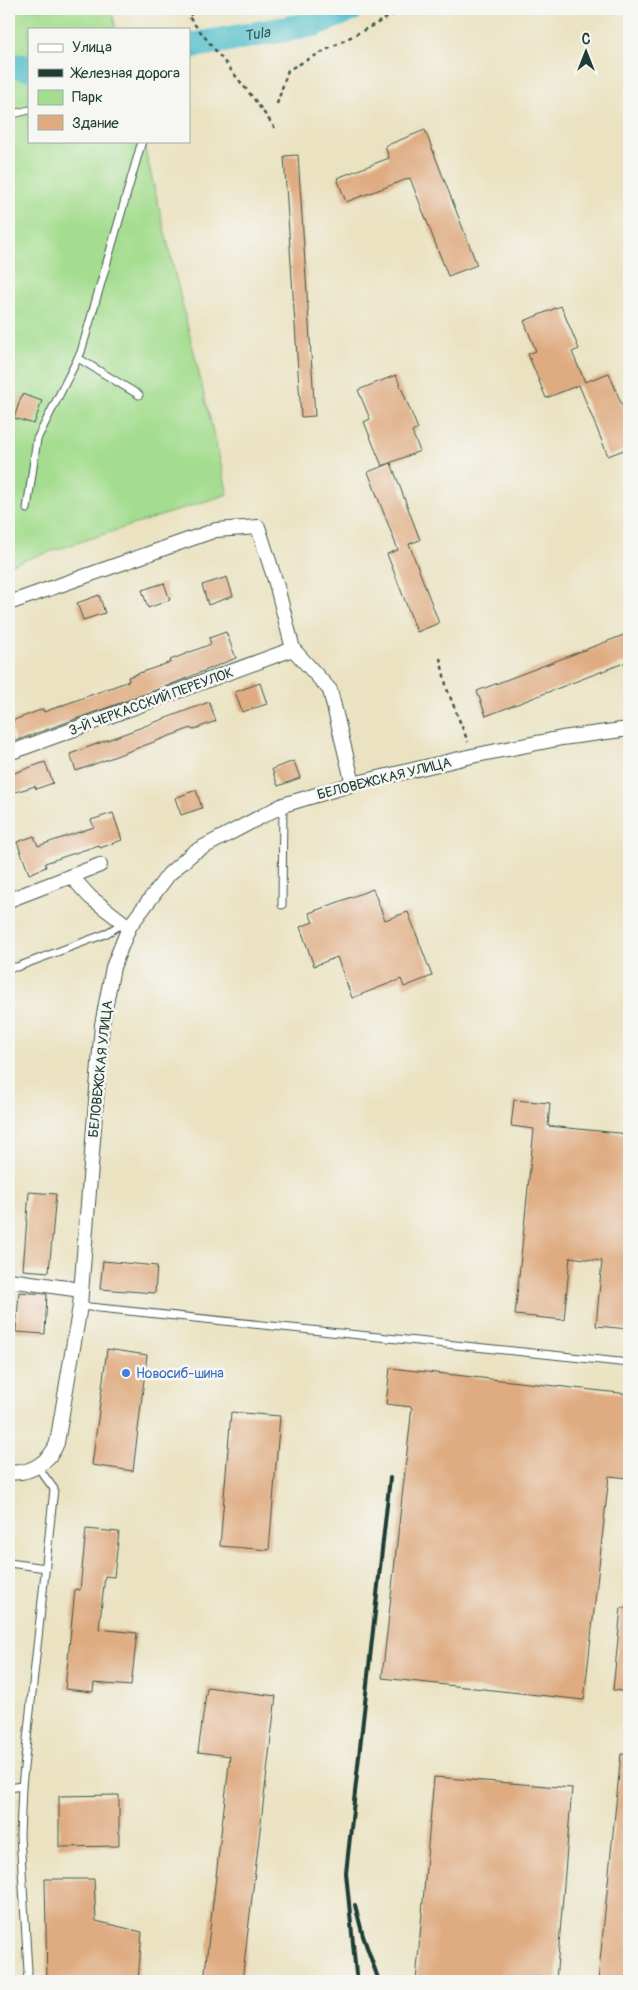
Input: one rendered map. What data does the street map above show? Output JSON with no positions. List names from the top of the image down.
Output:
{
  "streets": {
    "street": ["3-Й ЧЕРКАССКИЙ ПЕРЕУЛОК", "БЕЛОВЕЖСКАЯ УЛИЦА"]
  },
  "water": ["Tula"],
  "places": ["Новосиб-шина"],
  "legend": [
    "Улица",
    "Железная дорога",
    "Парк",
    "Здание"
  ],
  "north": "top"
}
